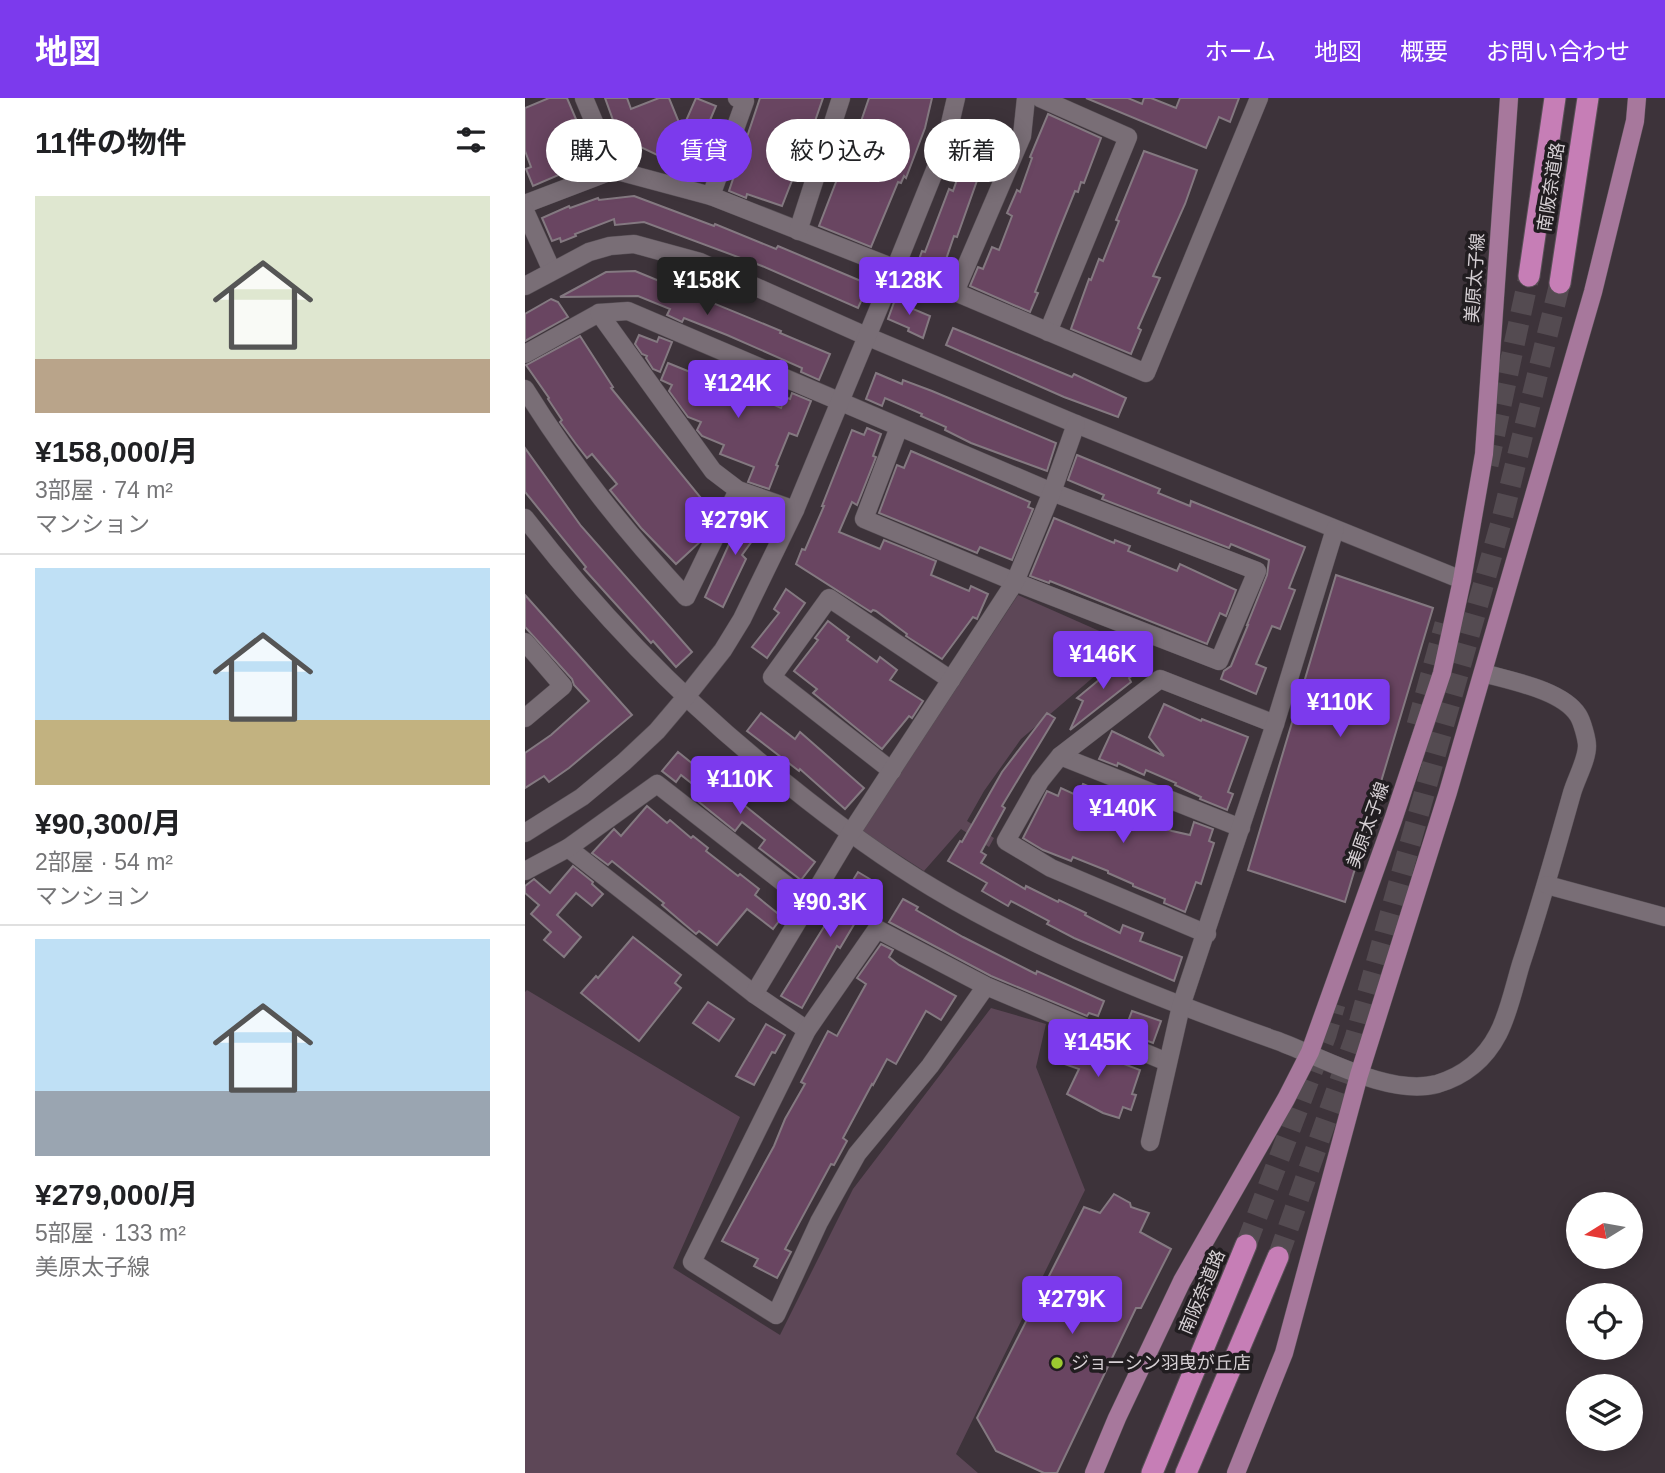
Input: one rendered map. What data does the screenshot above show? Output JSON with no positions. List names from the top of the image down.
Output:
{
  "streets": {
    "highway": ["南阪奈道路"],
    "main road": ["美原太子線"]
  },
  "places": ["ジョーシン羽曳が丘店"],
  "north": "left",
  "page": {
    "header": "地図",
    "nav": [
      "ホーム",
      "地図",
      "概要",
      "お問い合わせ"
    ],
    "heading": "11件の物件",
    "chip": [
      "購入",
      "賃貸",
      "絞り込み",
      "新着"
    ],
    "list": [
      {
        "name": "¥158,000/月",
        "note": "3部屋 · 74 m² · マンション"
      },
      {
        "name": "¥90,300/月",
        "note": "2部屋 · 54 m² · マンション"
      },
      {
        "name": "¥279,000/月",
        "note": "5部屋 · 133 m² · 美原太子線"
      }
    ],
    "price": [
      "¥158K",
      "¥128K",
      "¥124K",
      "¥279K",
      "¥146K",
      "¥110K",
      "¥110K",
      "¥140K",
      "¥90.3K",
      "¥145K",
      "¥279K"
    ]
  }
}
